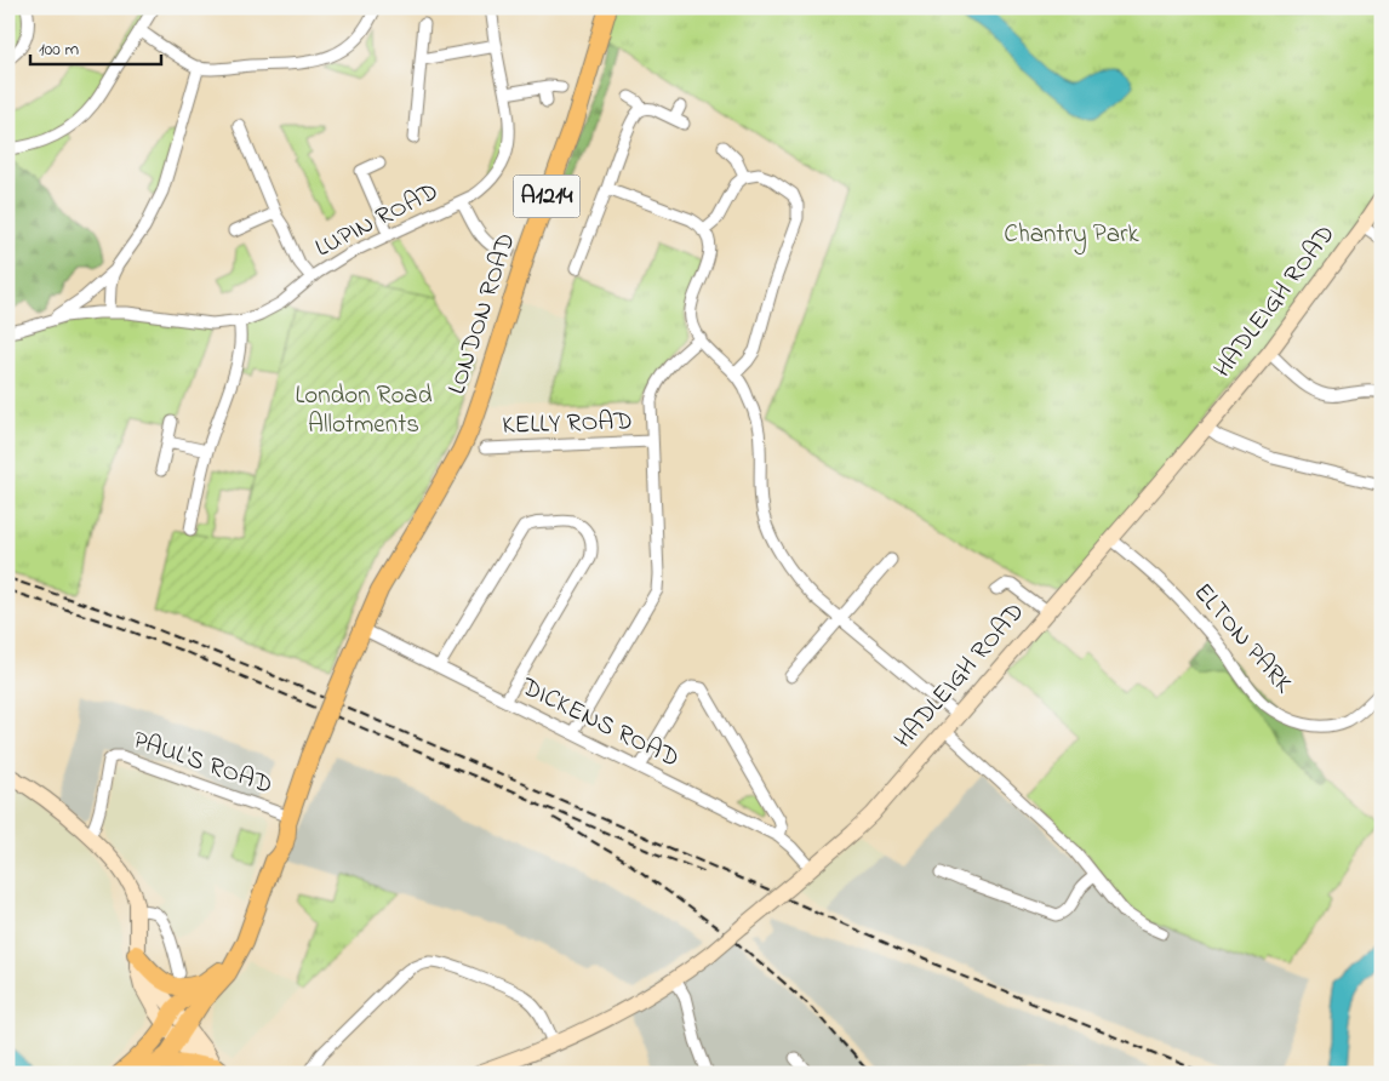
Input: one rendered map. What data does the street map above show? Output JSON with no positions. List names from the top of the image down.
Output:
{
  "streets": {
    "main road": ["A1214", "LONDON ROAD"],
    "street": [
      "LUPIN ROAD",
      "HADLEIGH ROAD",
      "KELLY ROAD",
      "ELTON PARK",
      "DICKENS ROAD",
      "PAUL'S ROAD"
    ]
  },
  "crossings": [
    ["HADLEIGH ROAD", "ELTON PARK"],
    ["HADLEIGH ROAD", "DICKENS ROAD"],
    ["LONDON ROAD", "DICKENS ROAD"],
    ["LONDON ROAD", "PAUL'S ROAD"],
    ["KELLY ROAD", "DICKENS ROAD"]
  ],
  "parks": ["Chantry Park", "London Road Allotments"],
  "scale_bar": "100 m"
}
